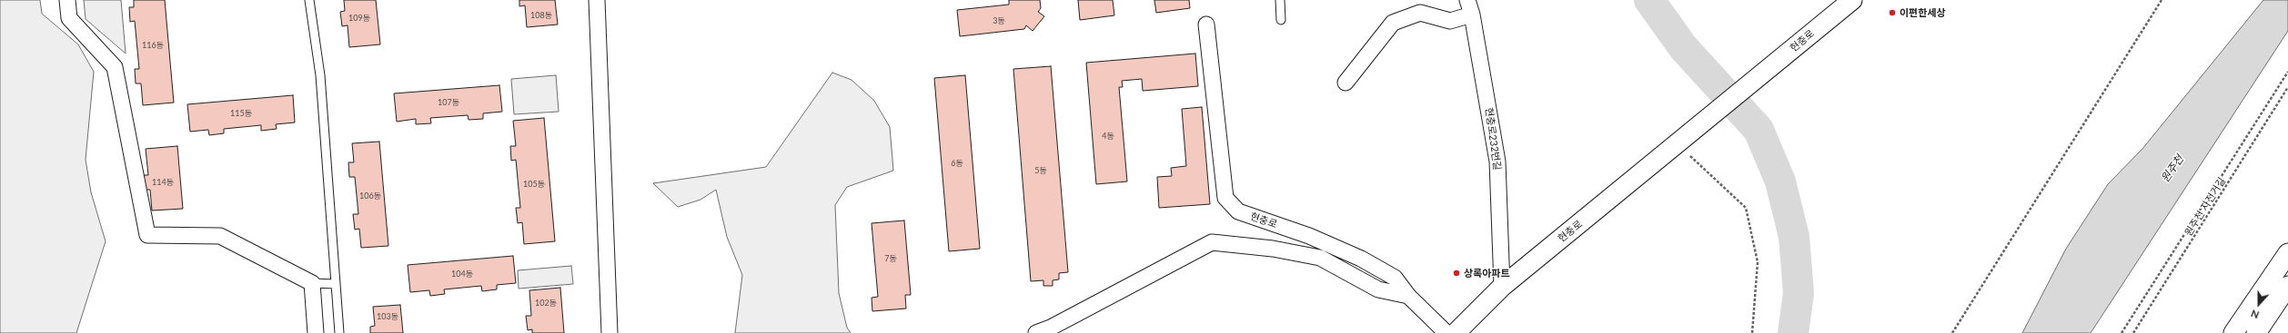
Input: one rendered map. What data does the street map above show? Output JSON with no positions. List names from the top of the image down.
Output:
{
  "streets": {
    "street": ["현충로", "현충로232번길"],
    "path": ["원주천 자전거길"]
  },
  "crossings": [
    ["현충로", "현충로232번길"]
  ],
  "water": ["원주천"],
  "places": ["이편한세상", "상록아파트"],
  "house_numbers": [
    "108동",
    "109동",
    "3동",
    "116동",
    "107동",
    "115동",
    "4동",
    "6동",
    "5동",
    "114동",
    "105동",
    "106동",
    "7동",
    "104동",
    "102동",
    "103동"
  ],
  "north": "bottom"
}
